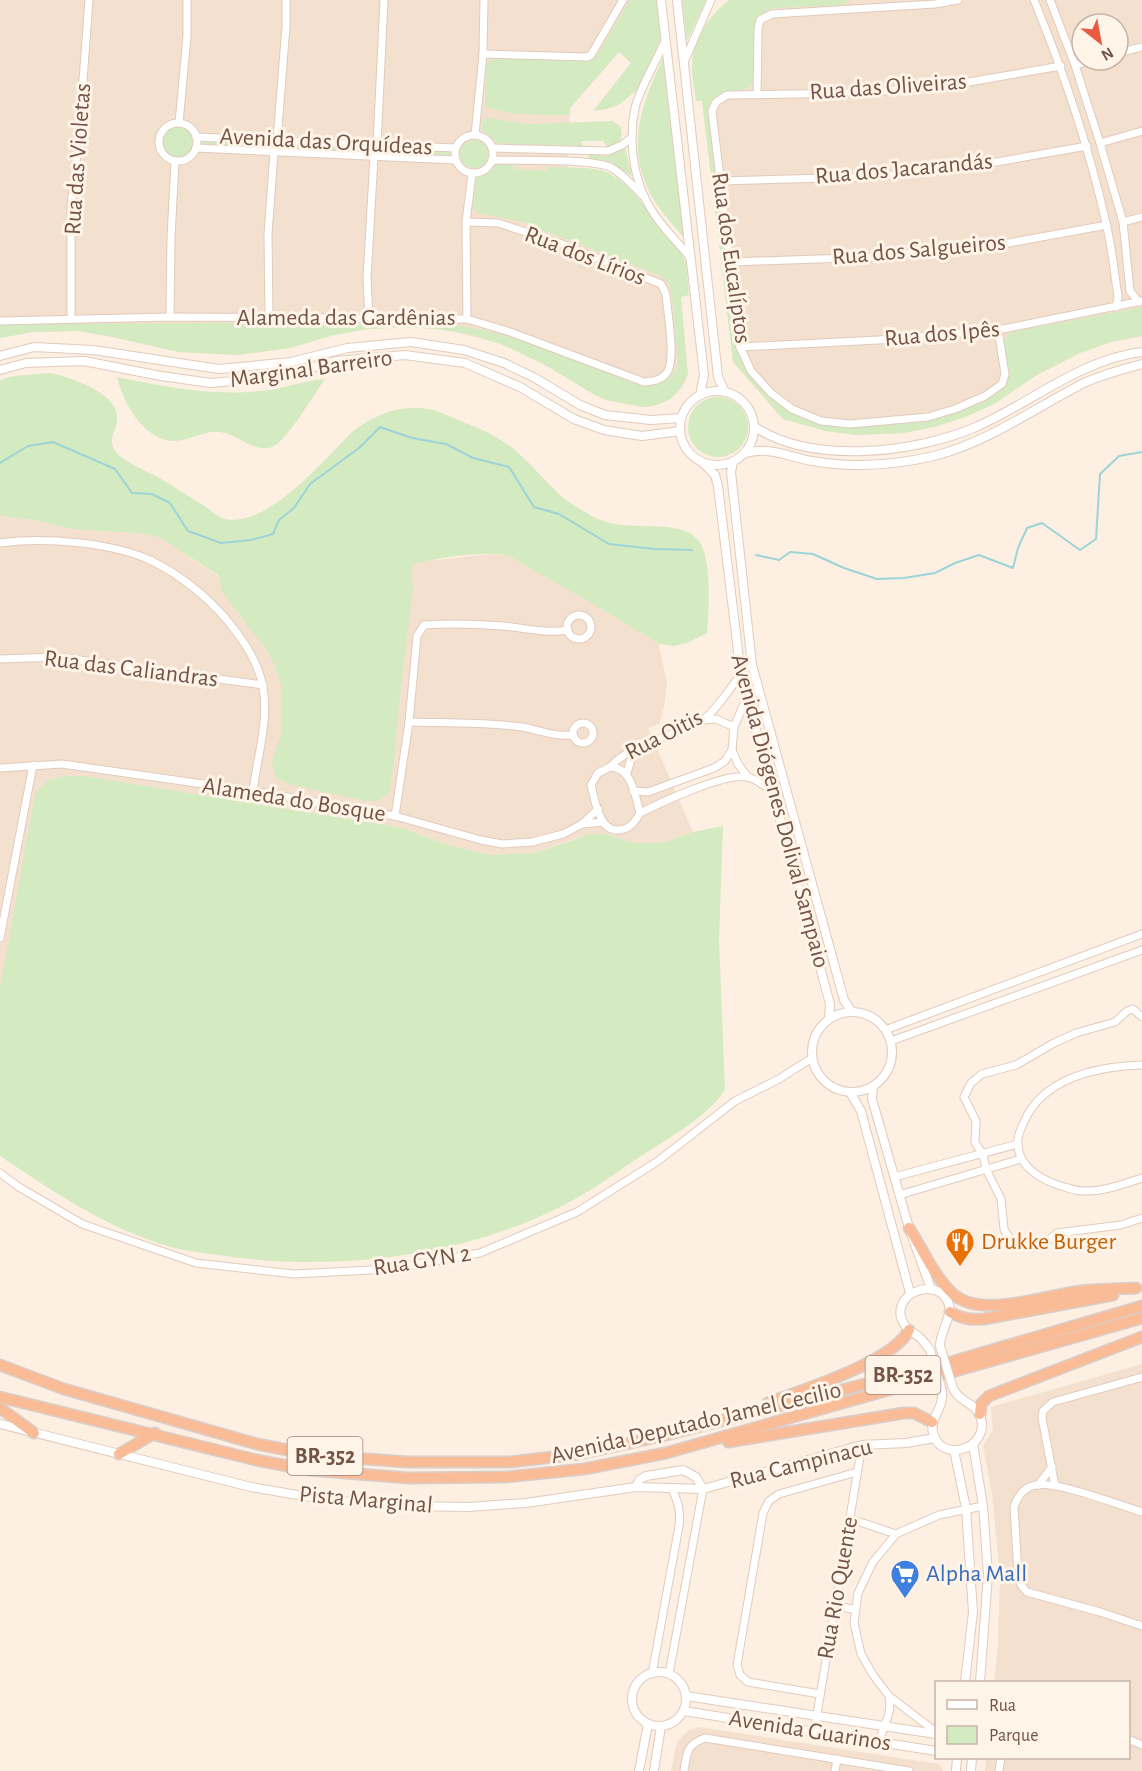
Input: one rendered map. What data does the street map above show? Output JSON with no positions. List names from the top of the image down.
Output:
{
  "streets": {
    "highway": ["BR-352", "Avenida Deputado Jamel Cecilio"],
    "street": [
      "Rua das Oliveiras",
      "Avenida das Orquídeas",
      "Rua das Violetas",
      "Rua dos Jacarandás",
      "Rua dos Salgueiros",
      "Rua dos Lírios",
      "Rua dos Eucalíptos",
      "Alameda das Gardênias",
      "Rua dos Ipês",
      "Marginal Barreiro",
      "Rua das Caliandras",
      "Rua Oitis",
      "Alameda do Bosque",
      "Avenida Diógenes Dolival Sampaio",
      "Rua GYN 2",
      "Rua Campinacu",
      "Pista Marginal",
      "Rua Rio Quente",
      "Avenida Guarinos"
    ]
  },
  "crossings": [
    ["Rua das Oliveiras", "Rua dos Eucalíptos"],
    ["Rua das Violetas", "Alameda das Gardênias"],
    ["Rua dos Jacarandás", "Rua dos Eucalíptos"],
    ["Rua dos Salgueiros", "Rua dos Eucalíptos"],
    ["Rua dos Lírios", "Alameda das Gardênias"],
    ["Rua dos Eucalíptos", "Rua dos Ipês"],
    ["Marginal Barreiro", "Avenida Diógenes Dolival Sampaio"],
    ["Rua Oitis", "Alameda do Bosque"],
    ["Rua Oitis", "Avenida Diógenes Dolival Sampaio"],
    ["Avenida Diógenes Dolival Sampaio", "Rua GYN 2"],
    ["Rua Campinacu", "Pista Marginal"],
    ["Rua Campinacu", "Rua Rio Quente"],
    ["Rua Rio Quente", "Avenida Guarinos"]
  ],
  "places": {
    "restaurant": ["Drukke Burger"],
    "supermarket": ["Alpha Mall"]
  },
  "legend": ["Rua", "Parque"],
  "north": "bottom right"
}
